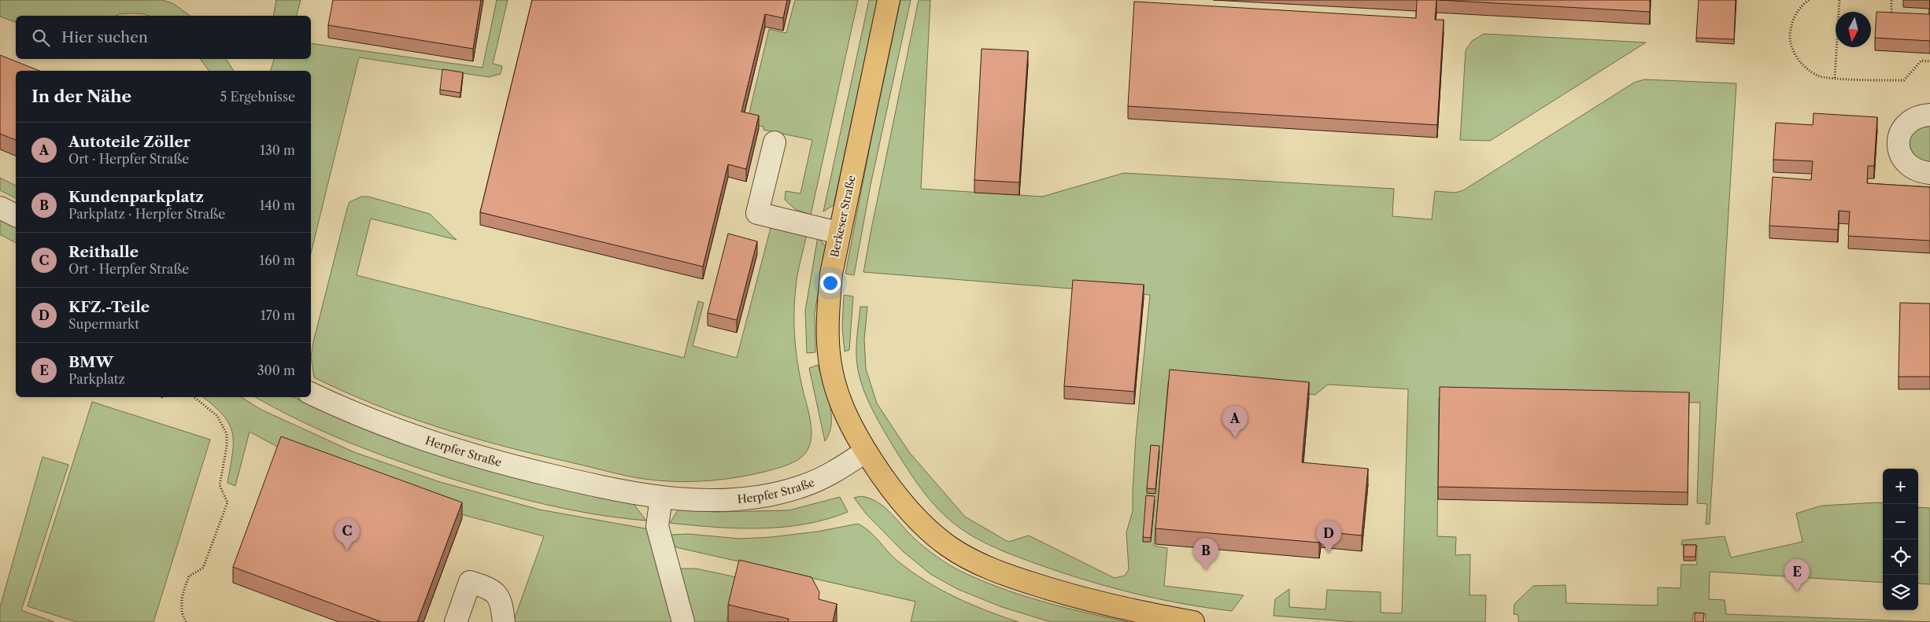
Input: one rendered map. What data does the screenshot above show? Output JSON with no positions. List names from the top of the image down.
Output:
{
  "streets": {
    "main road": ["Berkeser Straße"],
    "street": ["Herpfer Straße"]
  },
  "crossings": [
    ["Berkeser Straße", "Herpfer Straße"]
  ],
  "north": "bottom",
  "page": {
    "search": "Hier suchen",
    "heading": ["In der Nähe", "5 Ergebnisse"],
    "list": [
      {
        "mark": "A",
        "name": "Autoteile Zöller",
        "note": "Ort · Herpfer Straße",
        "value": "130 m"
      },
      {
        "mark": "B",
        "name": "Kundenparkplatz",
        "note": "Parkplatz · Herpfer Straße",
        "value": "140 m"
      },
      {
        "mark": "C",
        "name": "Reithalle",
        "note": "Ort · Herpfer Straße",
        "value": "160 m"
      },
      {
        "mark": "D",
        "name": "KFZ.-Teile",
        "note": "Supermarkt",
        "value": "170 m"
      },
      {
        "mark": "E",
        "name": "BMW",
        "note": "Parkplatz",
        "value": "300 m"
      }
    ],
    "pins": [
      "A",
      "C",
      "D",
      "B",
      "E"
    ],
    "map_buttons": ["+", "−"]
  }
}
